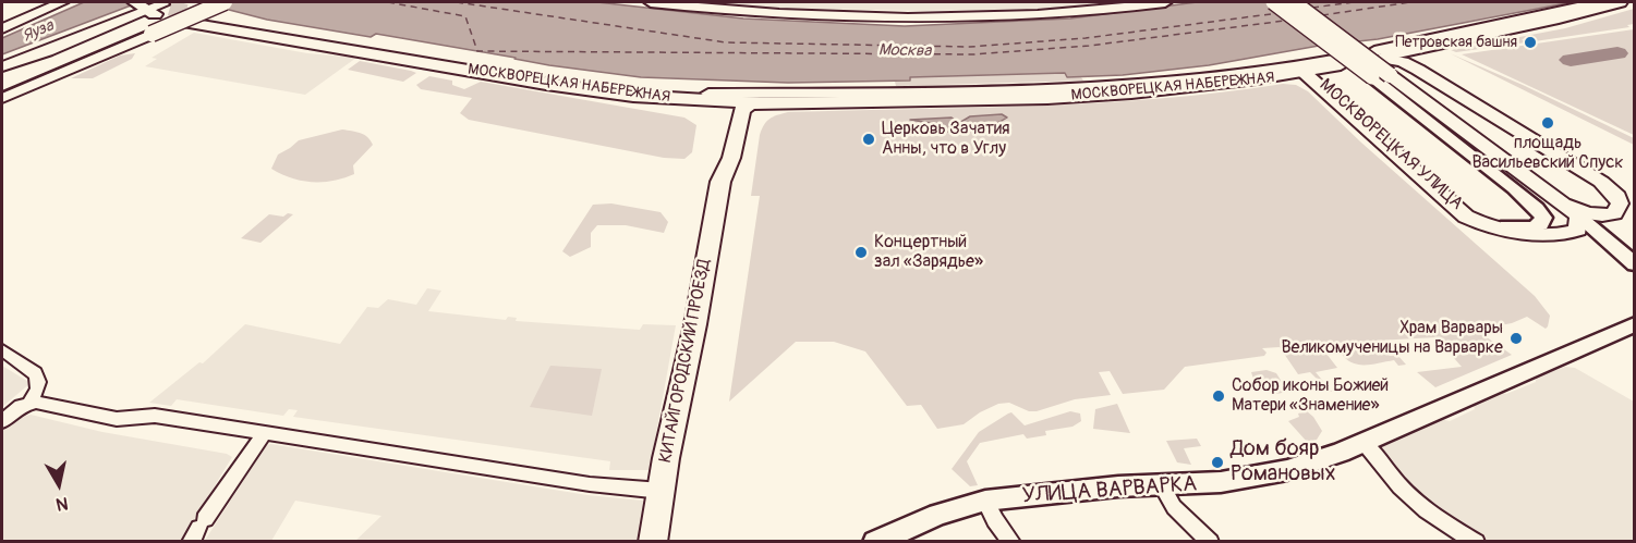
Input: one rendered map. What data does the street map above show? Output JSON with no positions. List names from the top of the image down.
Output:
{
  "streets": {
    "main road": ["МОСКВОРЕЦКАЯ НАБЕРЕЖНАЯ", "МОСКВОРЕЦКАЯ УЛИЦА", "КИТАЙГОРОДСКИЙ ПРОЕЗД"],
    "street": ["УЛИЦА ВАРВАРКА"]
  },
  "crossings": [
    ["МОСКВОРЕЦКАЯ НАБЕРЕЖНАЯ", "МОСКВОРЕЦКАЯ УЛИЦА"],
    ["МОСКВОРЕЦКАЯ НАБЕРЕЖНАЯ", "КИТАЙГОРОДСКИЙ ПРОЕЗД"]
  ],
  "water": ["Яуза", "Москва"],
  "places": [
    "Петровская башня",
    "площадь Васильевский Спуск",
    "Церковь Зачатия Анны, что в Углу",
    "Концертный зал «Зарядье»",
    "Храм Варвары Великомученицы на Варварке",
    "Собор иконы Божией Матери «Знамение»",
    "Дом бояр Романовых"
  ],
  "north": "bottom"
}
